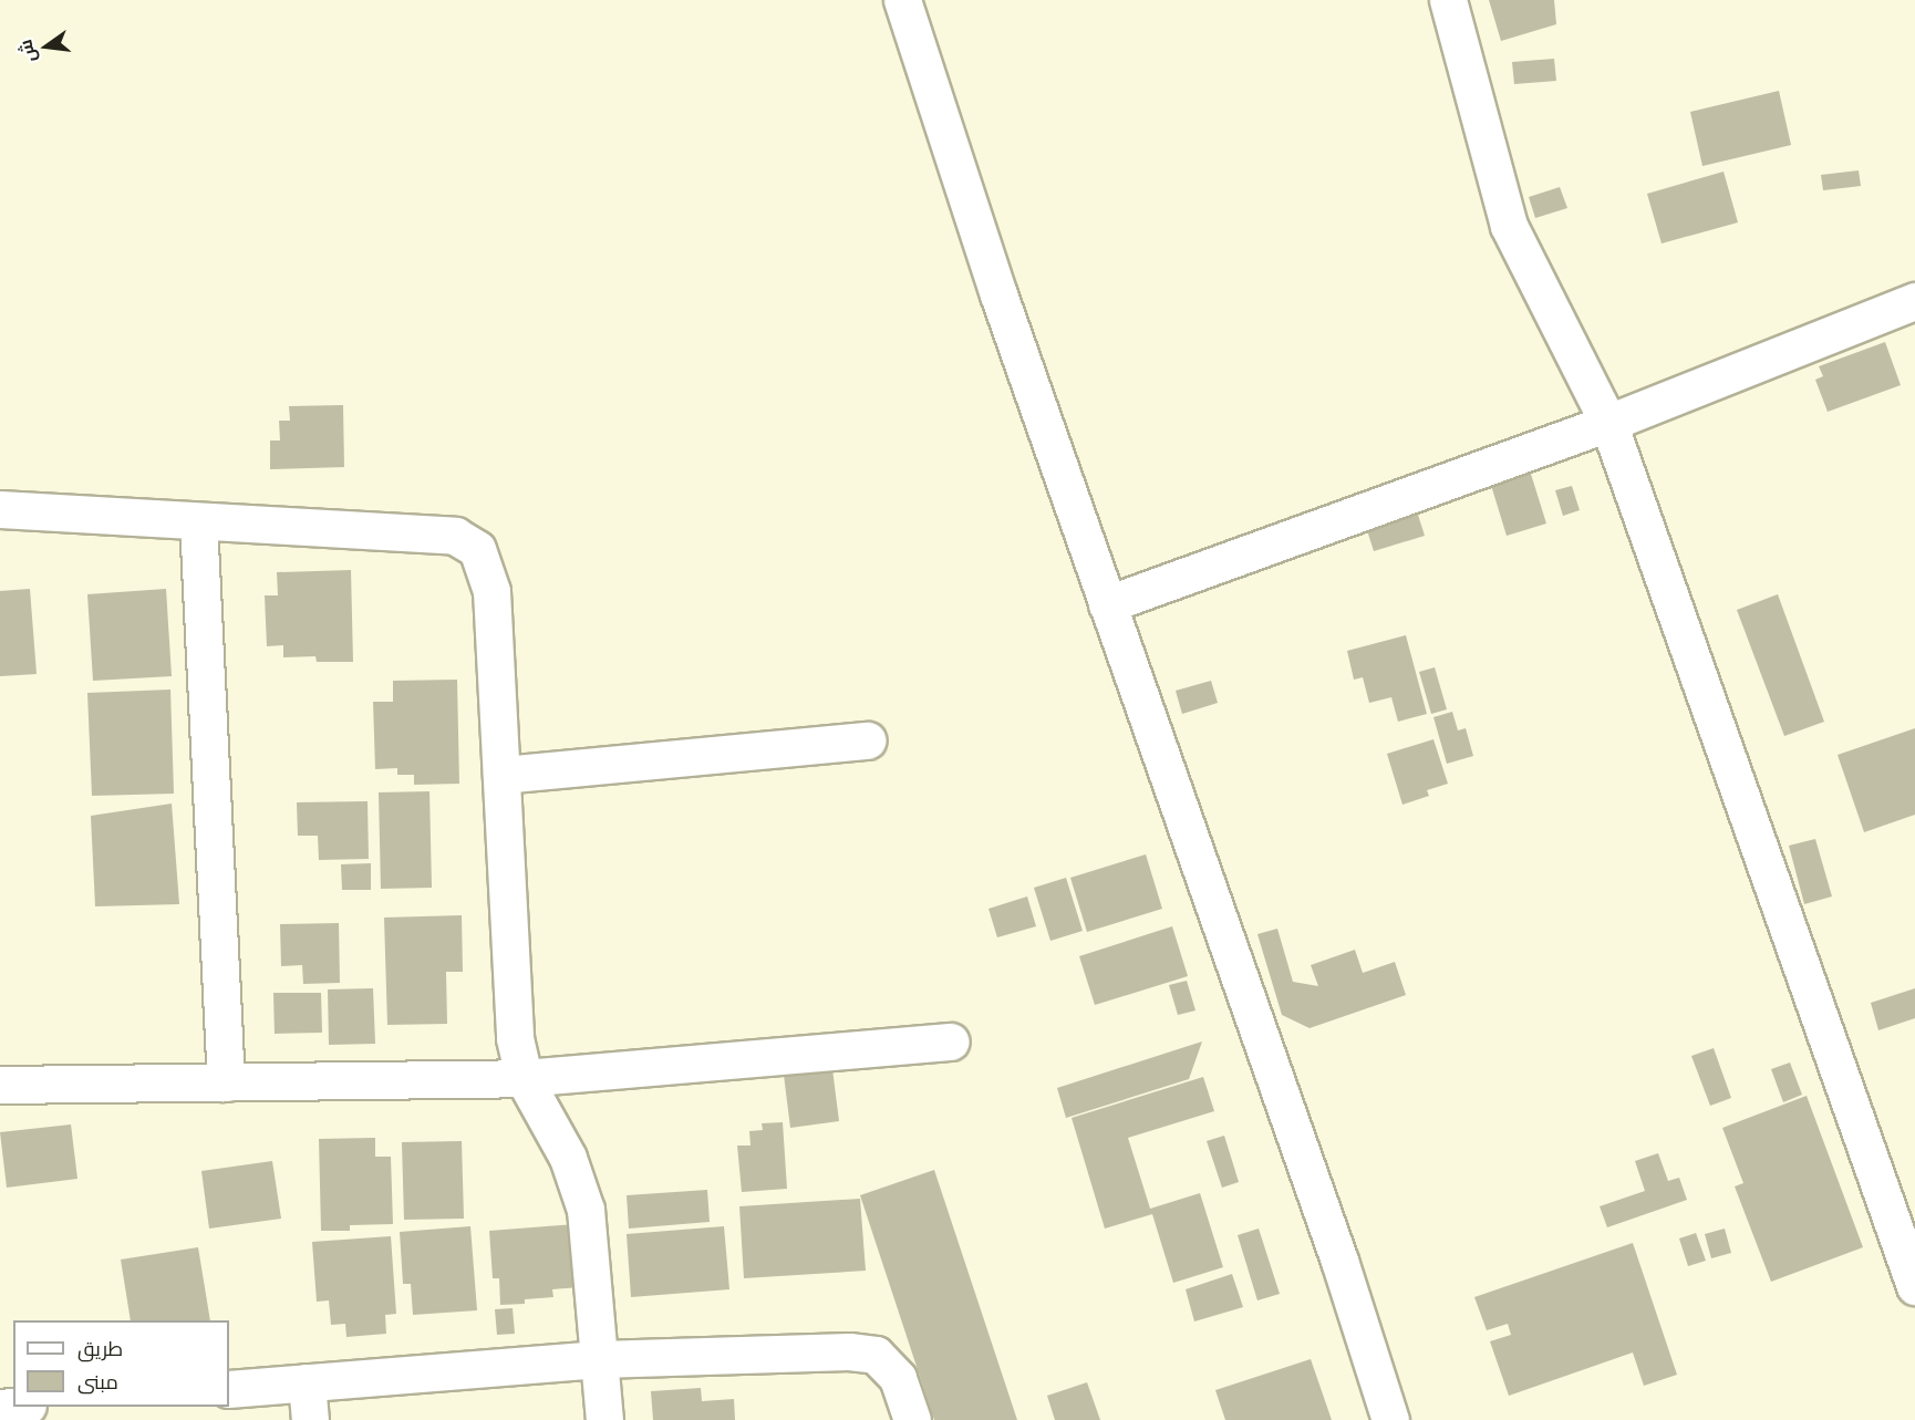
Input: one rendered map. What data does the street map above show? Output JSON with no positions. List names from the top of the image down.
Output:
{
  "legend": ["طريق", "مبنى"],
  "north": "left"
}
